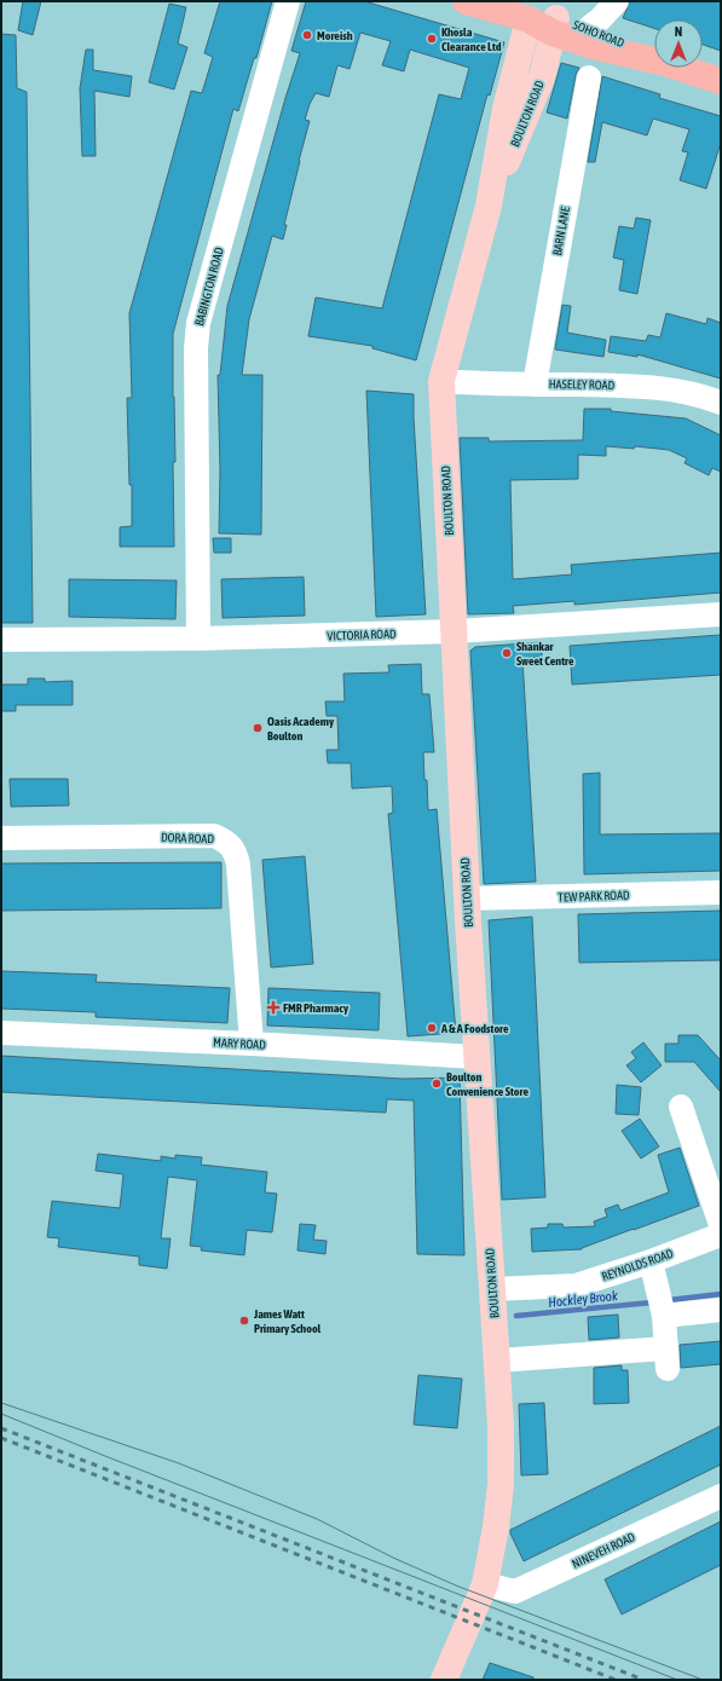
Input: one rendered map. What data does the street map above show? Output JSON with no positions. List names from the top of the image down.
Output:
{
  "streets": {
    "highway": ["SOHO ROAD"],
    "main road": ["BOULTON ROAD"],
    "street": [
      "BARN LANE",
      "BABINGTON ROAD",
      "HASELEY ROAD",
      "VICTORIA ROAD",
      "DORA ROAD",
      "TEW PARK ROAD",
      "MARY ROAD",
      "REYNOLDS ROAD",
      "NINEVEH ROAD"
    ]
  },
  "crossings": [
    ["SOHO ROAD", "BOULTON ROAD"],
    ["BOULTON ROAD", "HASELEY ROAD"],
    ["BOULTON ROAD", "VICTORIA ROAD"],
    ["BOULTON ROAD", "TEW PARK ROAD"],
    ["BOULTON ROAD", "MARY ROAD"],
    ["BOULTON ROAD", "REYNOLDS ROAD"],
    ["BOULTON ROAD", "NINEVEH ROAD"],
    ["BARN LANE", "HASELEY ROAD"],
    ["BABINGTON ROAD", "VICTORIA ROAD"],
    ["DORA ROAD", "MARY ROAD"]
  ],
  "water": ["Hockley Brook"],
  "places": {
    "other": [
      "Moreish",
      "Khosla Clearance Ltd",
      "Shankar Sweet Centre",
      "Oasis Academy Boulton",
      "A & A Foodstore",
      "Boulton Convenience Store",
      "James Watt Primary School"
    ],
    "health": ["FMR Pharmacy"]
  },
  "north": "top"
}
